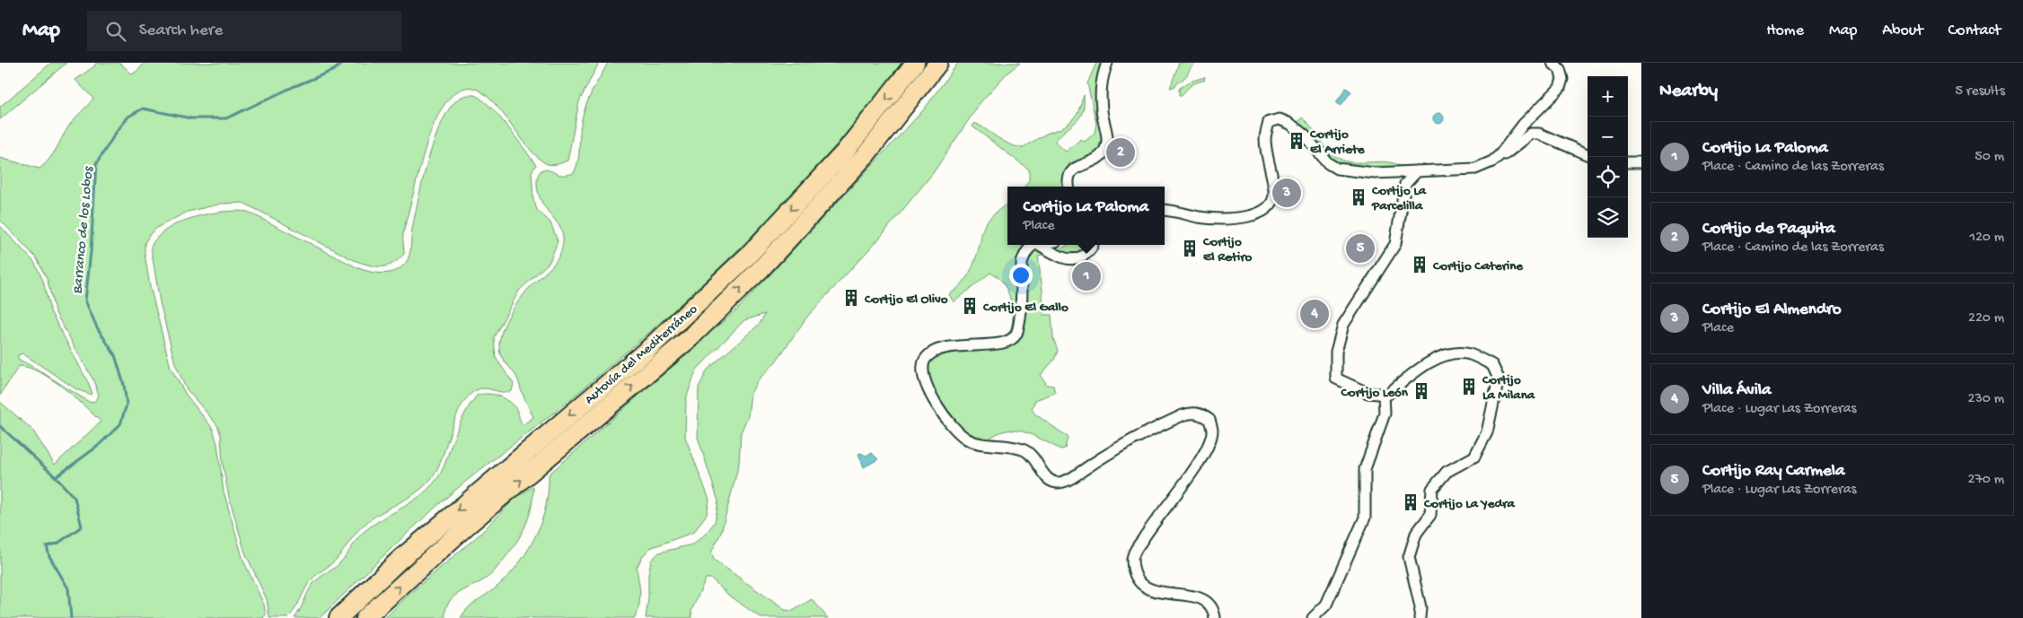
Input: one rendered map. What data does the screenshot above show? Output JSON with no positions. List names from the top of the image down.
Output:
{
  "streets": {
    "highway": ["Autovía del Mediterráneo"]
  },
  "water": ["Barranco de los Lobos"],
  "places": {
    "building": [
      "Cortijo El Arriete",
      "Cortijo La Parcelilla",
      "Cortijo El Retiro",
      "Cortijo Caterine",
      "Cortijo El Olivo",
      "Cortijo El Gallo",
      "Cortijo La Milana",
      "Cortijo León",
      "Cortijo La Yedra"
    ]
  },
  "page": {
    "header": "Map",
    "search": "Search here",
    "nav": [
      "Home",
      "Map",
      "About",
      "Contact"
    ],
    "heading": ["Nearby", "5 results"],
    "map_buttons": ["+", "−"],
    "list": [
      {
        "mark": "1",
        "name": "Cortijo La Paloma",
        "note": "Place · Camino de las Zorreras",
        "value": "50 m"
      },
      {
        "mark": "2",
        "name": "Cortijo de Paquita",
        "note": "Place · Camino de las Zorreras",
        "value": "120 m"
      },
      {
        "mark": "3",
        "name": "Cortijo El Almendro",
        "note": "Place",
        "value": "220 m"
      },
      {
        "mark": "4",
        "name": "Villa Ávila",
        "note": "Place · Lugar Las Zorreras",
        "value": "230 m"
      },
      {
        "mark": "5",
        "name": "Cortijo Ray Carmela",
        "note": "Place · Lugar Las Zorreras",
        "value": "270 m"
      }
    ],
    "pins": [
      "2",
      "3",
      "5",
      "1",
      "4"
    ],
    "popup": ["Cortijo La Paloma", "Place"]
  }
}
